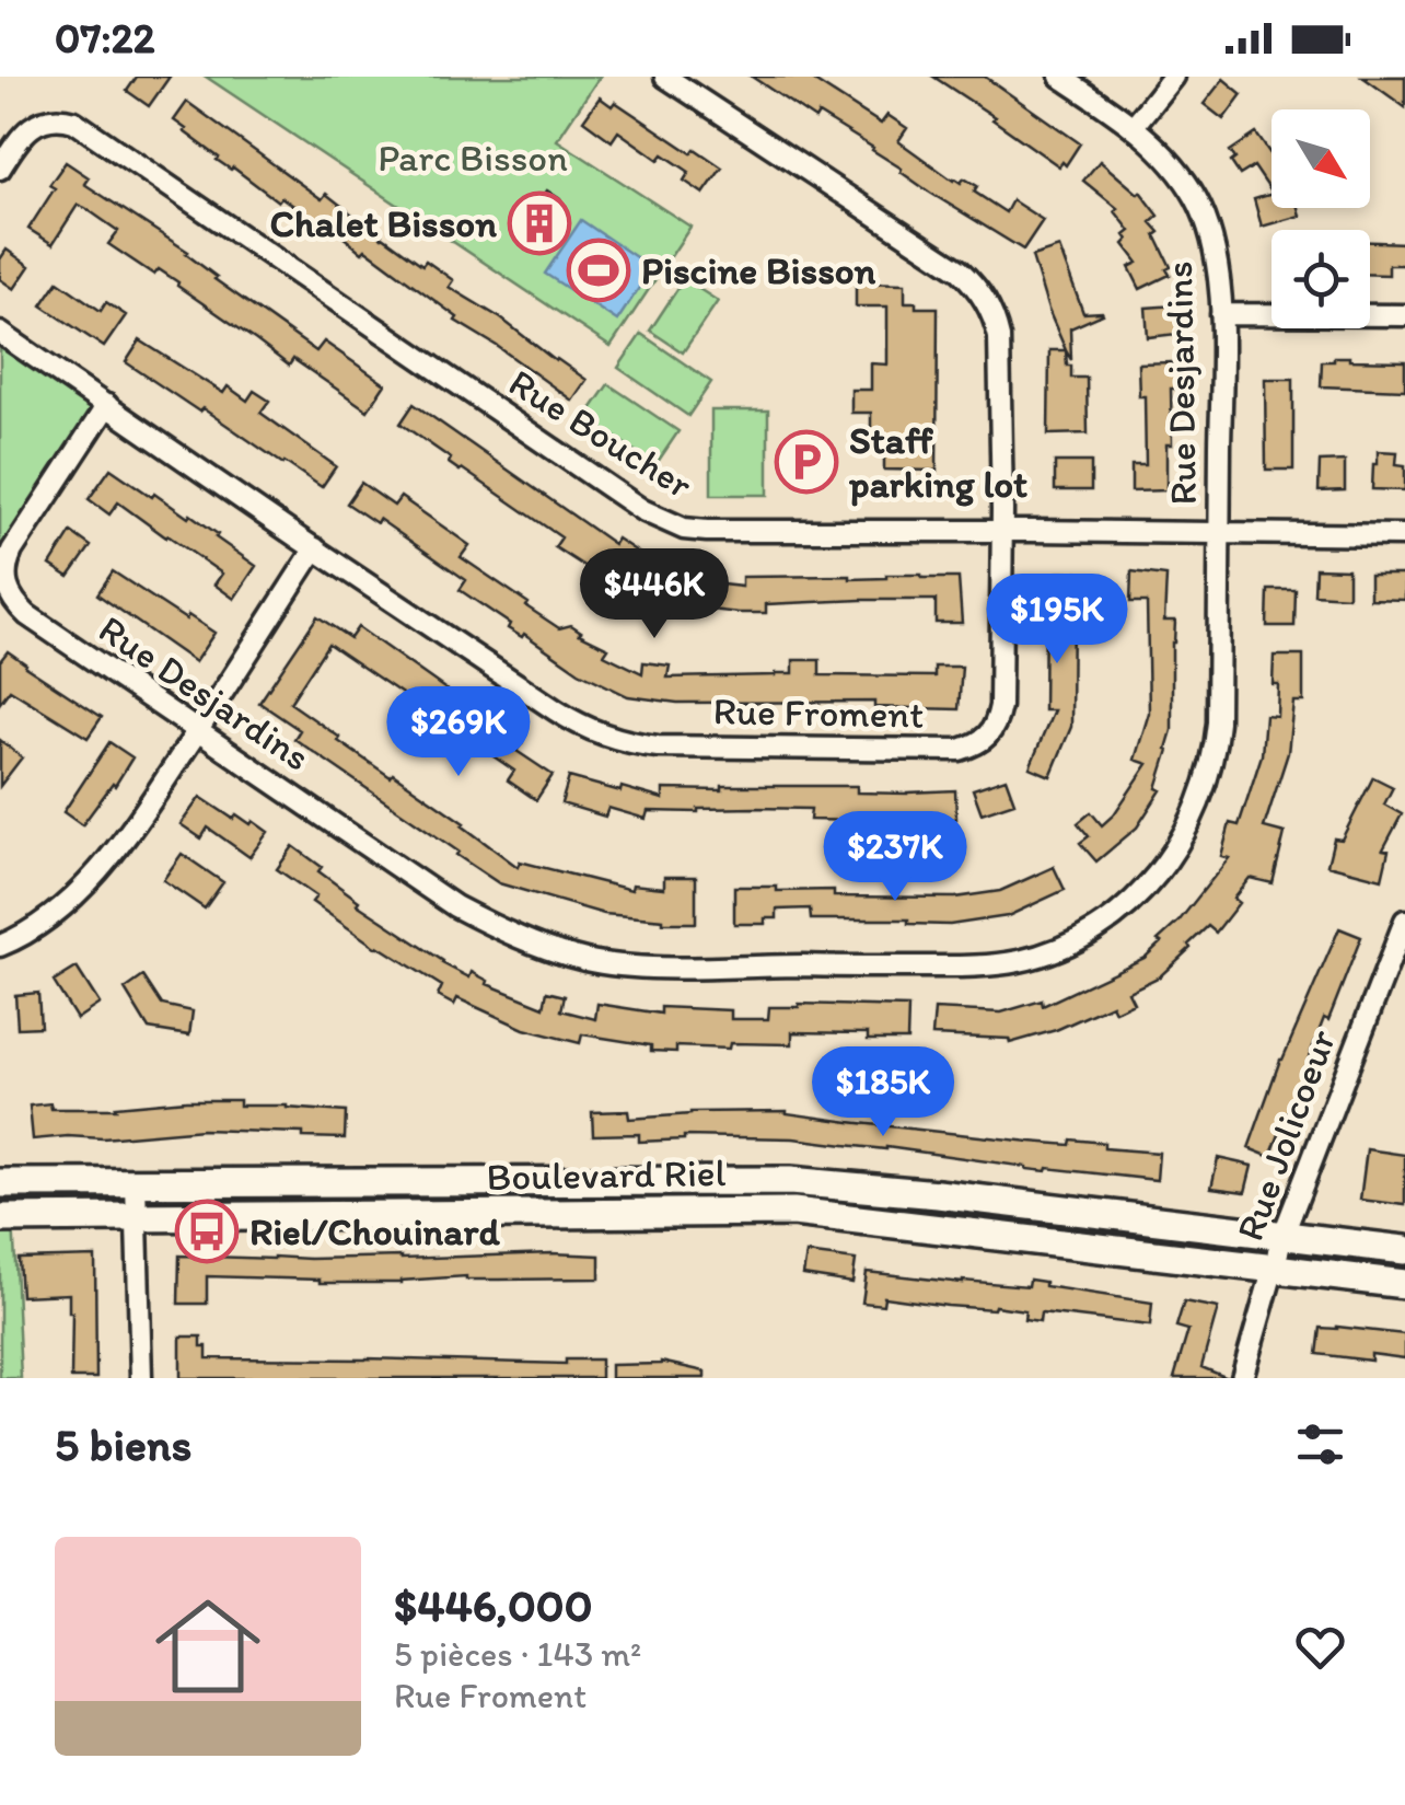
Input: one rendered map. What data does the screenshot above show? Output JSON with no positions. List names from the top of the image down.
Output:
{
  "streets": {
    "street": [
      "Rue Desjardins",
      "Rue Boucher",
      "Rue Froment",
      "Rue Jolicoeur",
      "Boulevard Riel"
    ]
  },
  "crossings": [
    ["Rue Desjardins", "Rue Boucher"],
    ["Rue Desjardins", "Rue Froment"],
    ["Rue Boucher", "Rue Froment"],
    ["Rue Jolicoeur", "Boulevard Riel"]
  ],
  "parks": ["Parc Bisson"],
  "places": {
    "building": ["Chalet Bisson"],
    "sports": ["Piscine Bisson"],
    "parking": ["Staff parking lot"],
    "bus stop": ["Riel/Chouinard"]
  },
  "north": "bottom right",
  "page": {
    "status": "07:22",
    "price": [
      "$446K",
      "$195K",
      "$269K",
      "$237K",
      "$185K"
    ],
    "heading": "5 biens",
    "list": [
      {
        "name": "$446,000",
        "note": "5 pièces · 143 m² · Rue Froment"
      }
    ]
  }
}
